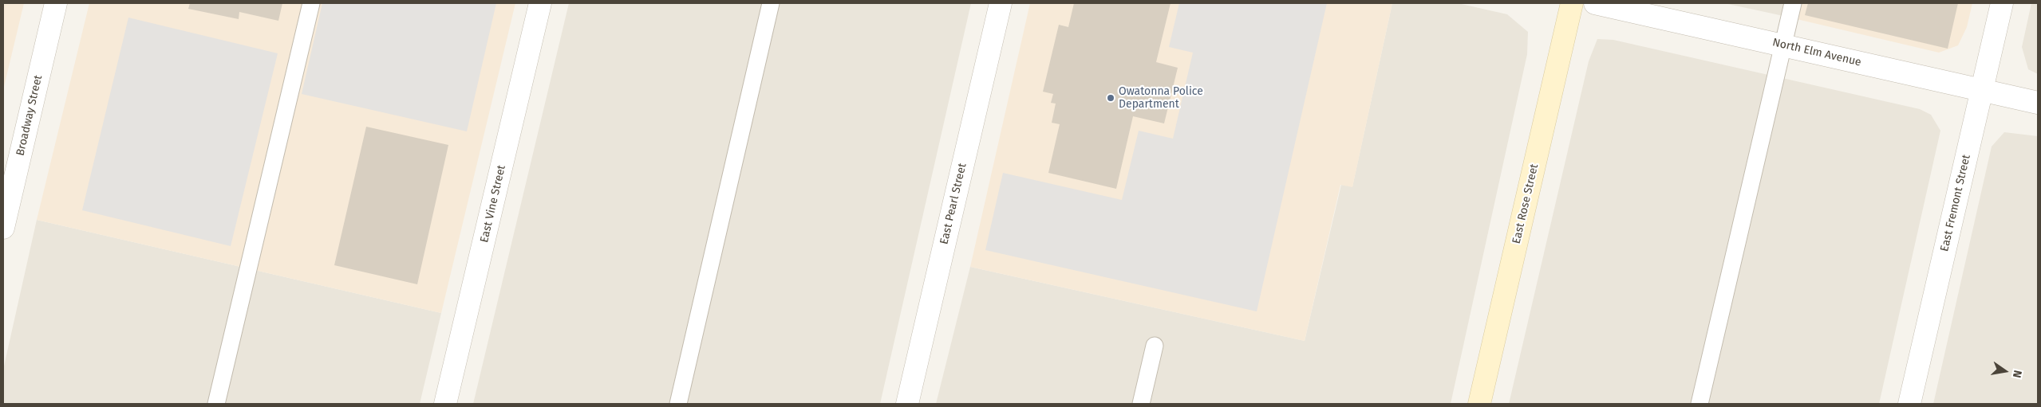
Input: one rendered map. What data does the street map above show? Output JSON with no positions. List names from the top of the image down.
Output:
{
  "streets": {
    "main road": ["East Rose Street"],
    "street": [
      "North Elm Avenue",
      "Broadway Street",
      "East Fremont Street",
      "East Vine Street",
      "East Pearl Street"
    ]
  },
  "crossings": [
    ["North Elm Avenue", "East Fremont Street"]
  ],
  "places": ["Owatonna Police Department"],
  "north": "right"
}
